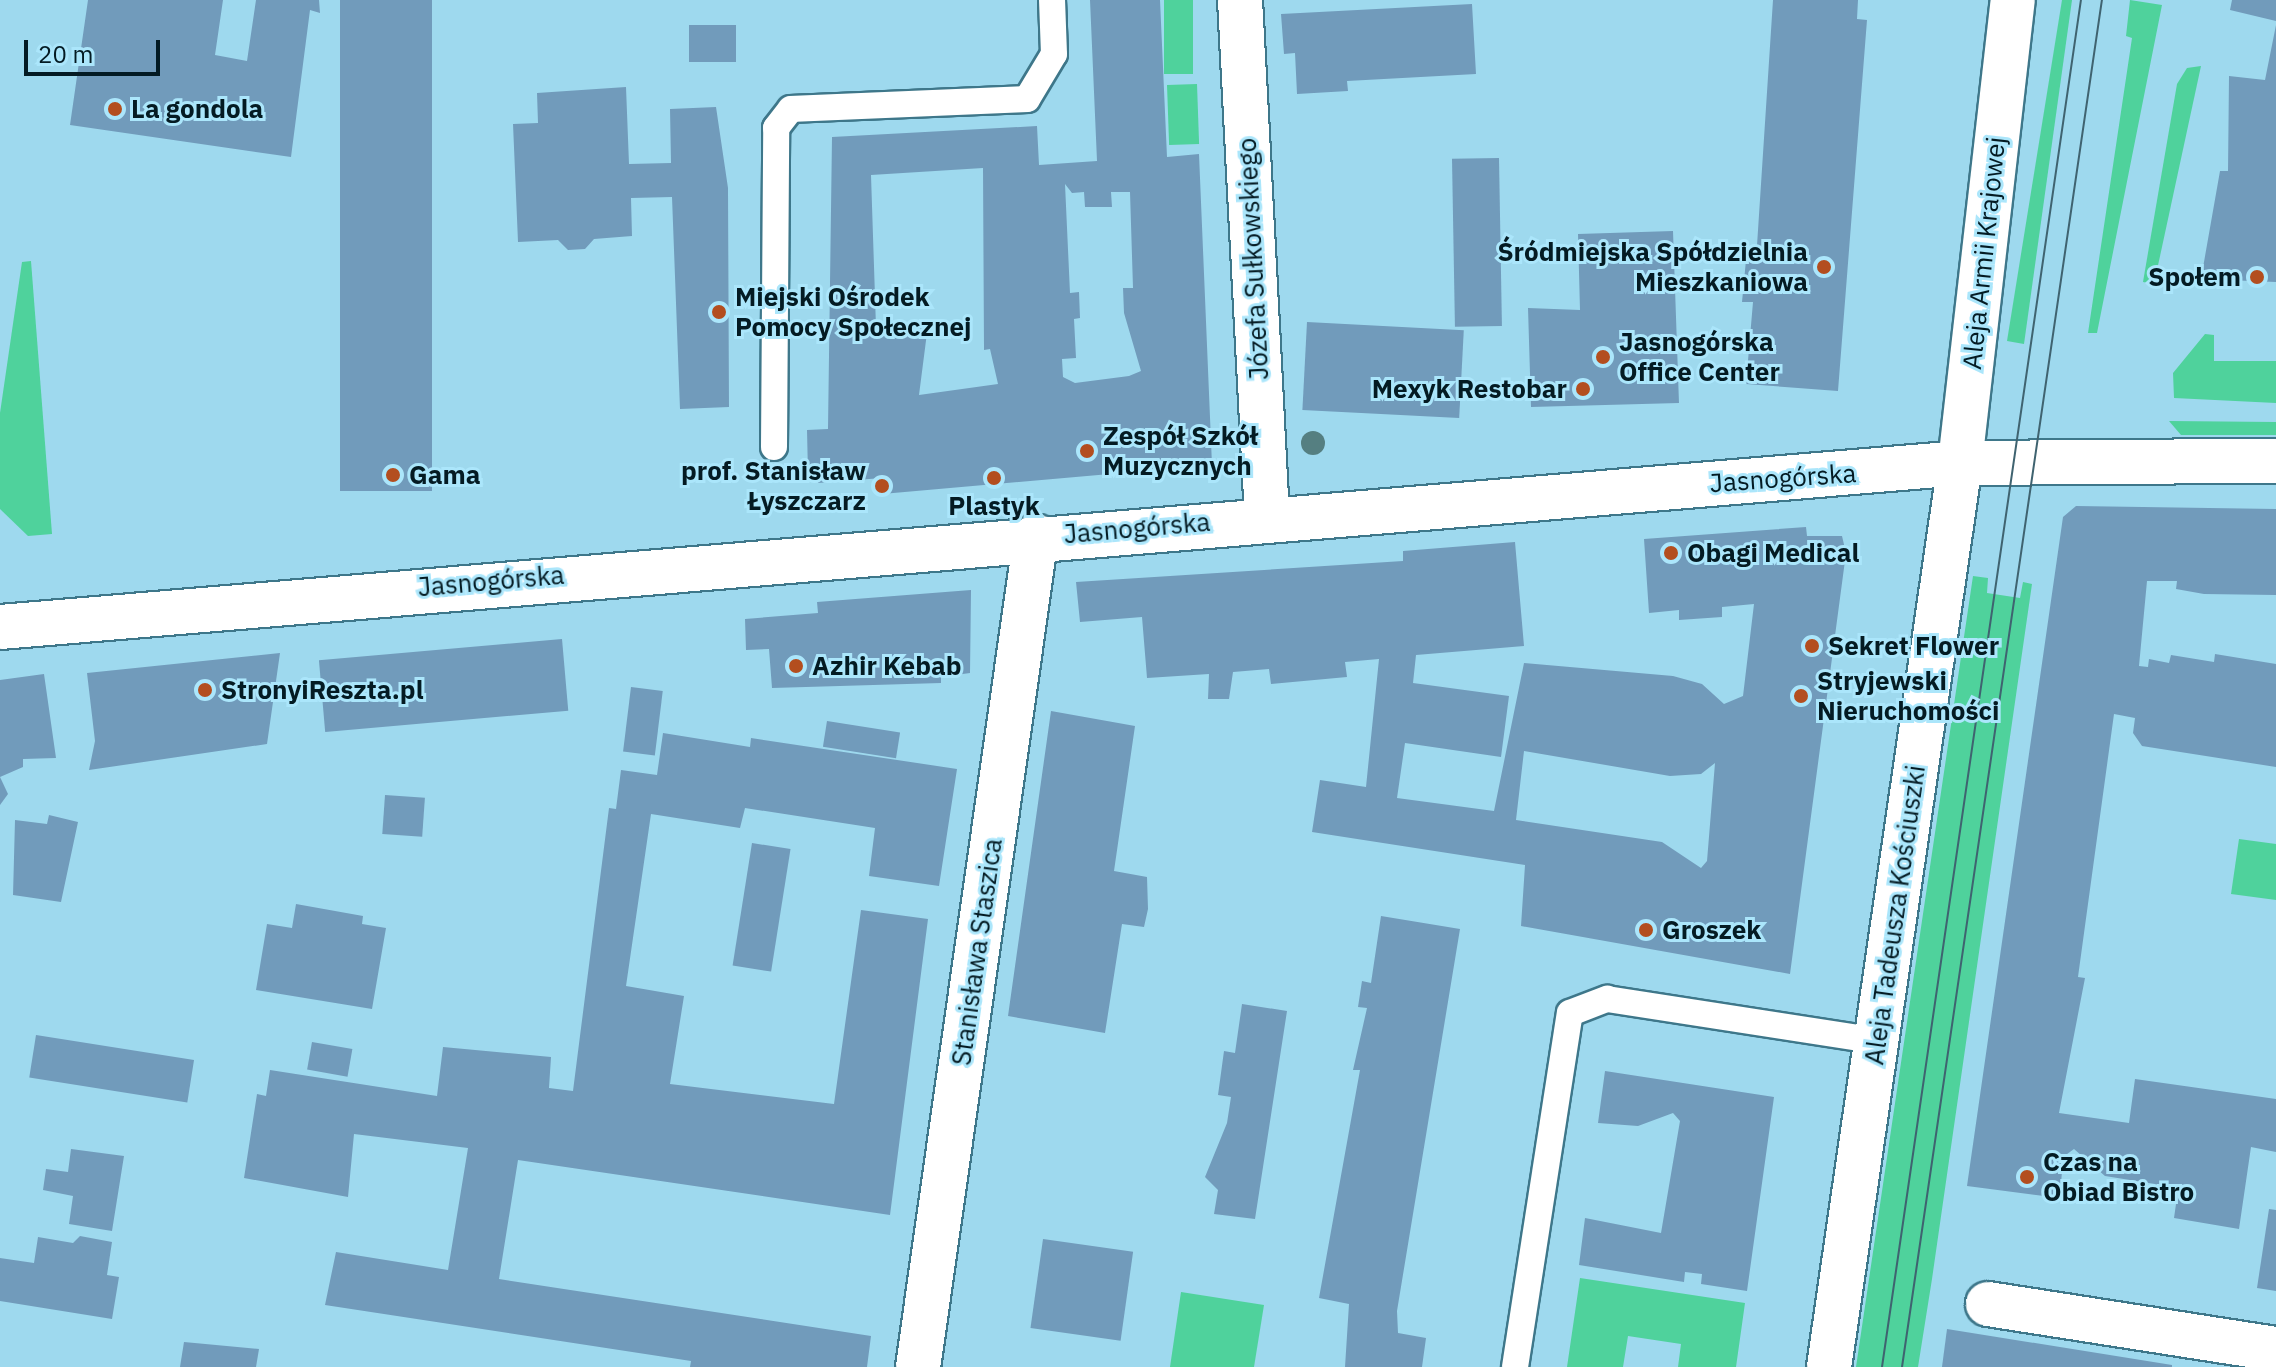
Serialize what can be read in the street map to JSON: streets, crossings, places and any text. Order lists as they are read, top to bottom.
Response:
{
  "streets": {
    "street": [
      "Aleja Armii Krajowej",
      "Józefa Sułkowskiego",
      "Jasnogórska",
      "Aleja Tadeusza Kościuszki",
      "Stanisława Staszica"
    ]
  },
  "crossings": [
    ["Aleja Armii Krajowej", "Jasnogórska"],
    ["Aleja Armii Krajowej", "Aleja Tadeusza Kościuszki"],
    ["Józefa Sułkowskiego", "Jasnogórska"],
    ["Jasnogórska", "Aleja Tadeusza Kościuszki"],
    ["Jasnogórska", "Stanisława Staszica"]
  ],
  "places": [
    "La gondola",
    "Śródmiejska Spółdzielnia Mieszkaniowa",
    "Społem",
    "Miejski Ośrodek Pomocy Społecznej",
    "Jasnogórska Office Center",
    "Mexyk Restobar",
    "Zespół Szkół Muzycznych",
    "Gama",
    "Plastyk",
    "prof. Stanisław Łyszczarz",
    "Obagi Medical",
    "Sekret Flower",
    "Azhir Kebab",
    "StronyiReszta.pl",
    "Stryjewski Nieruchomości",
    "Groszek",
    "Czas na Obiad Bistro"
  ],
  "scale_bar": "20 m"
}
